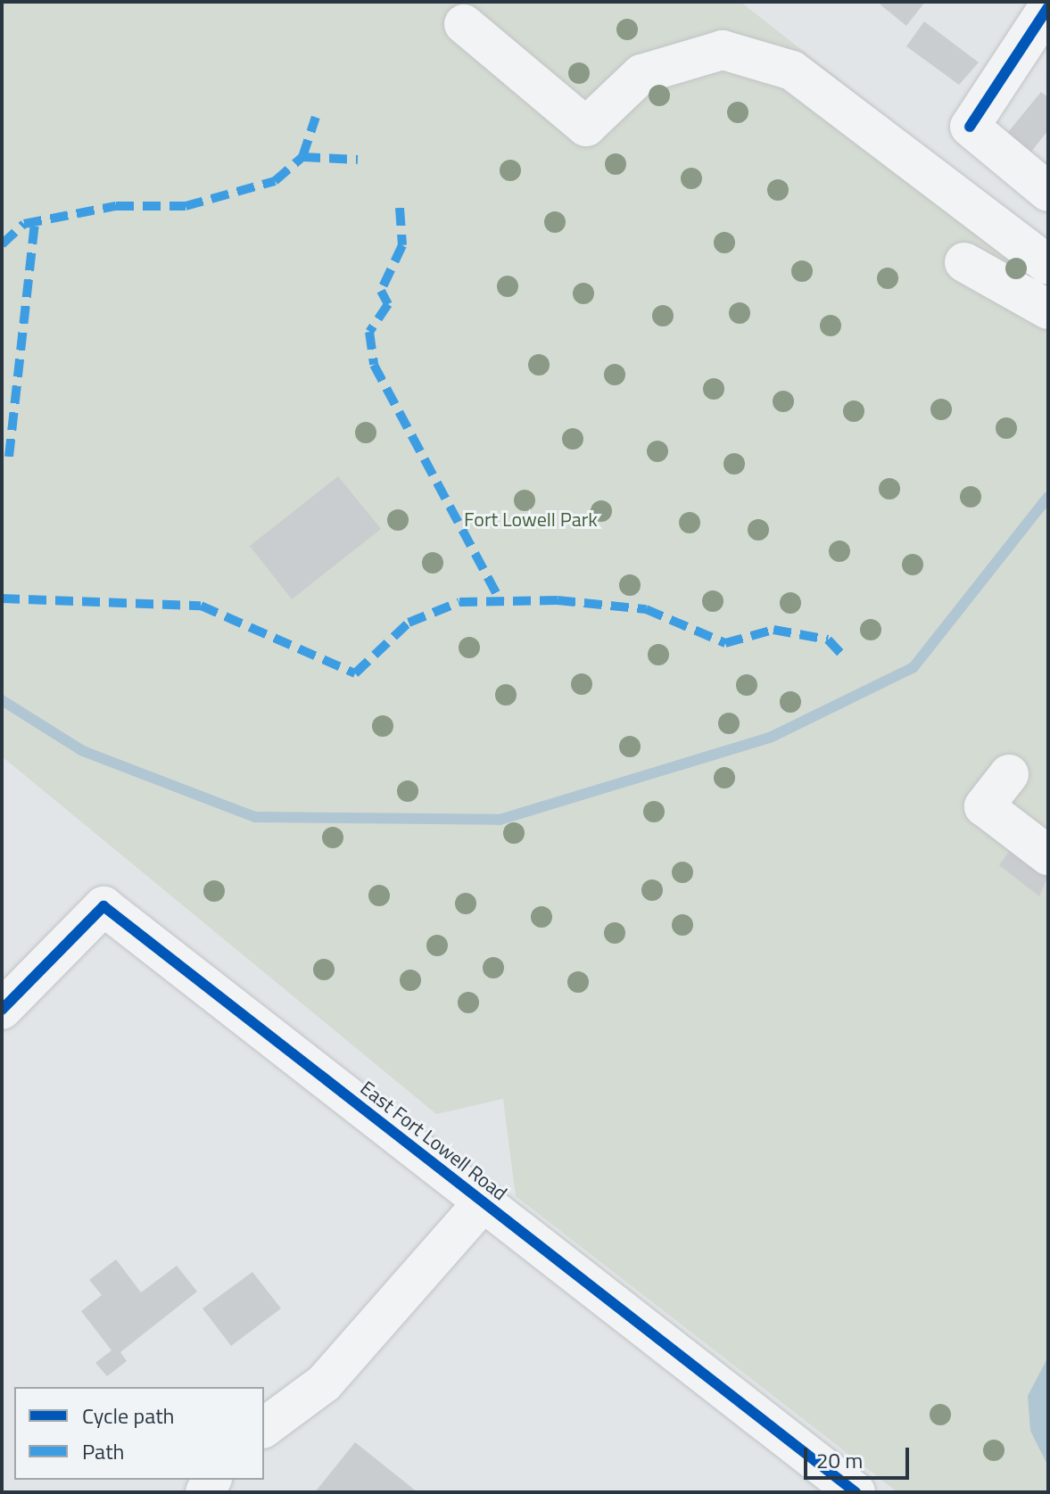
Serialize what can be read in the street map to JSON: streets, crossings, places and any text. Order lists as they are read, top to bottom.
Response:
{
  "streets": {
    "street": ["East Fort Lowell Road"]
  },
  "parks": ["Fort Lowell Park"],
  "legend": ["Cycle path", "Path"],
  "scale_bar": "20 m"
}
